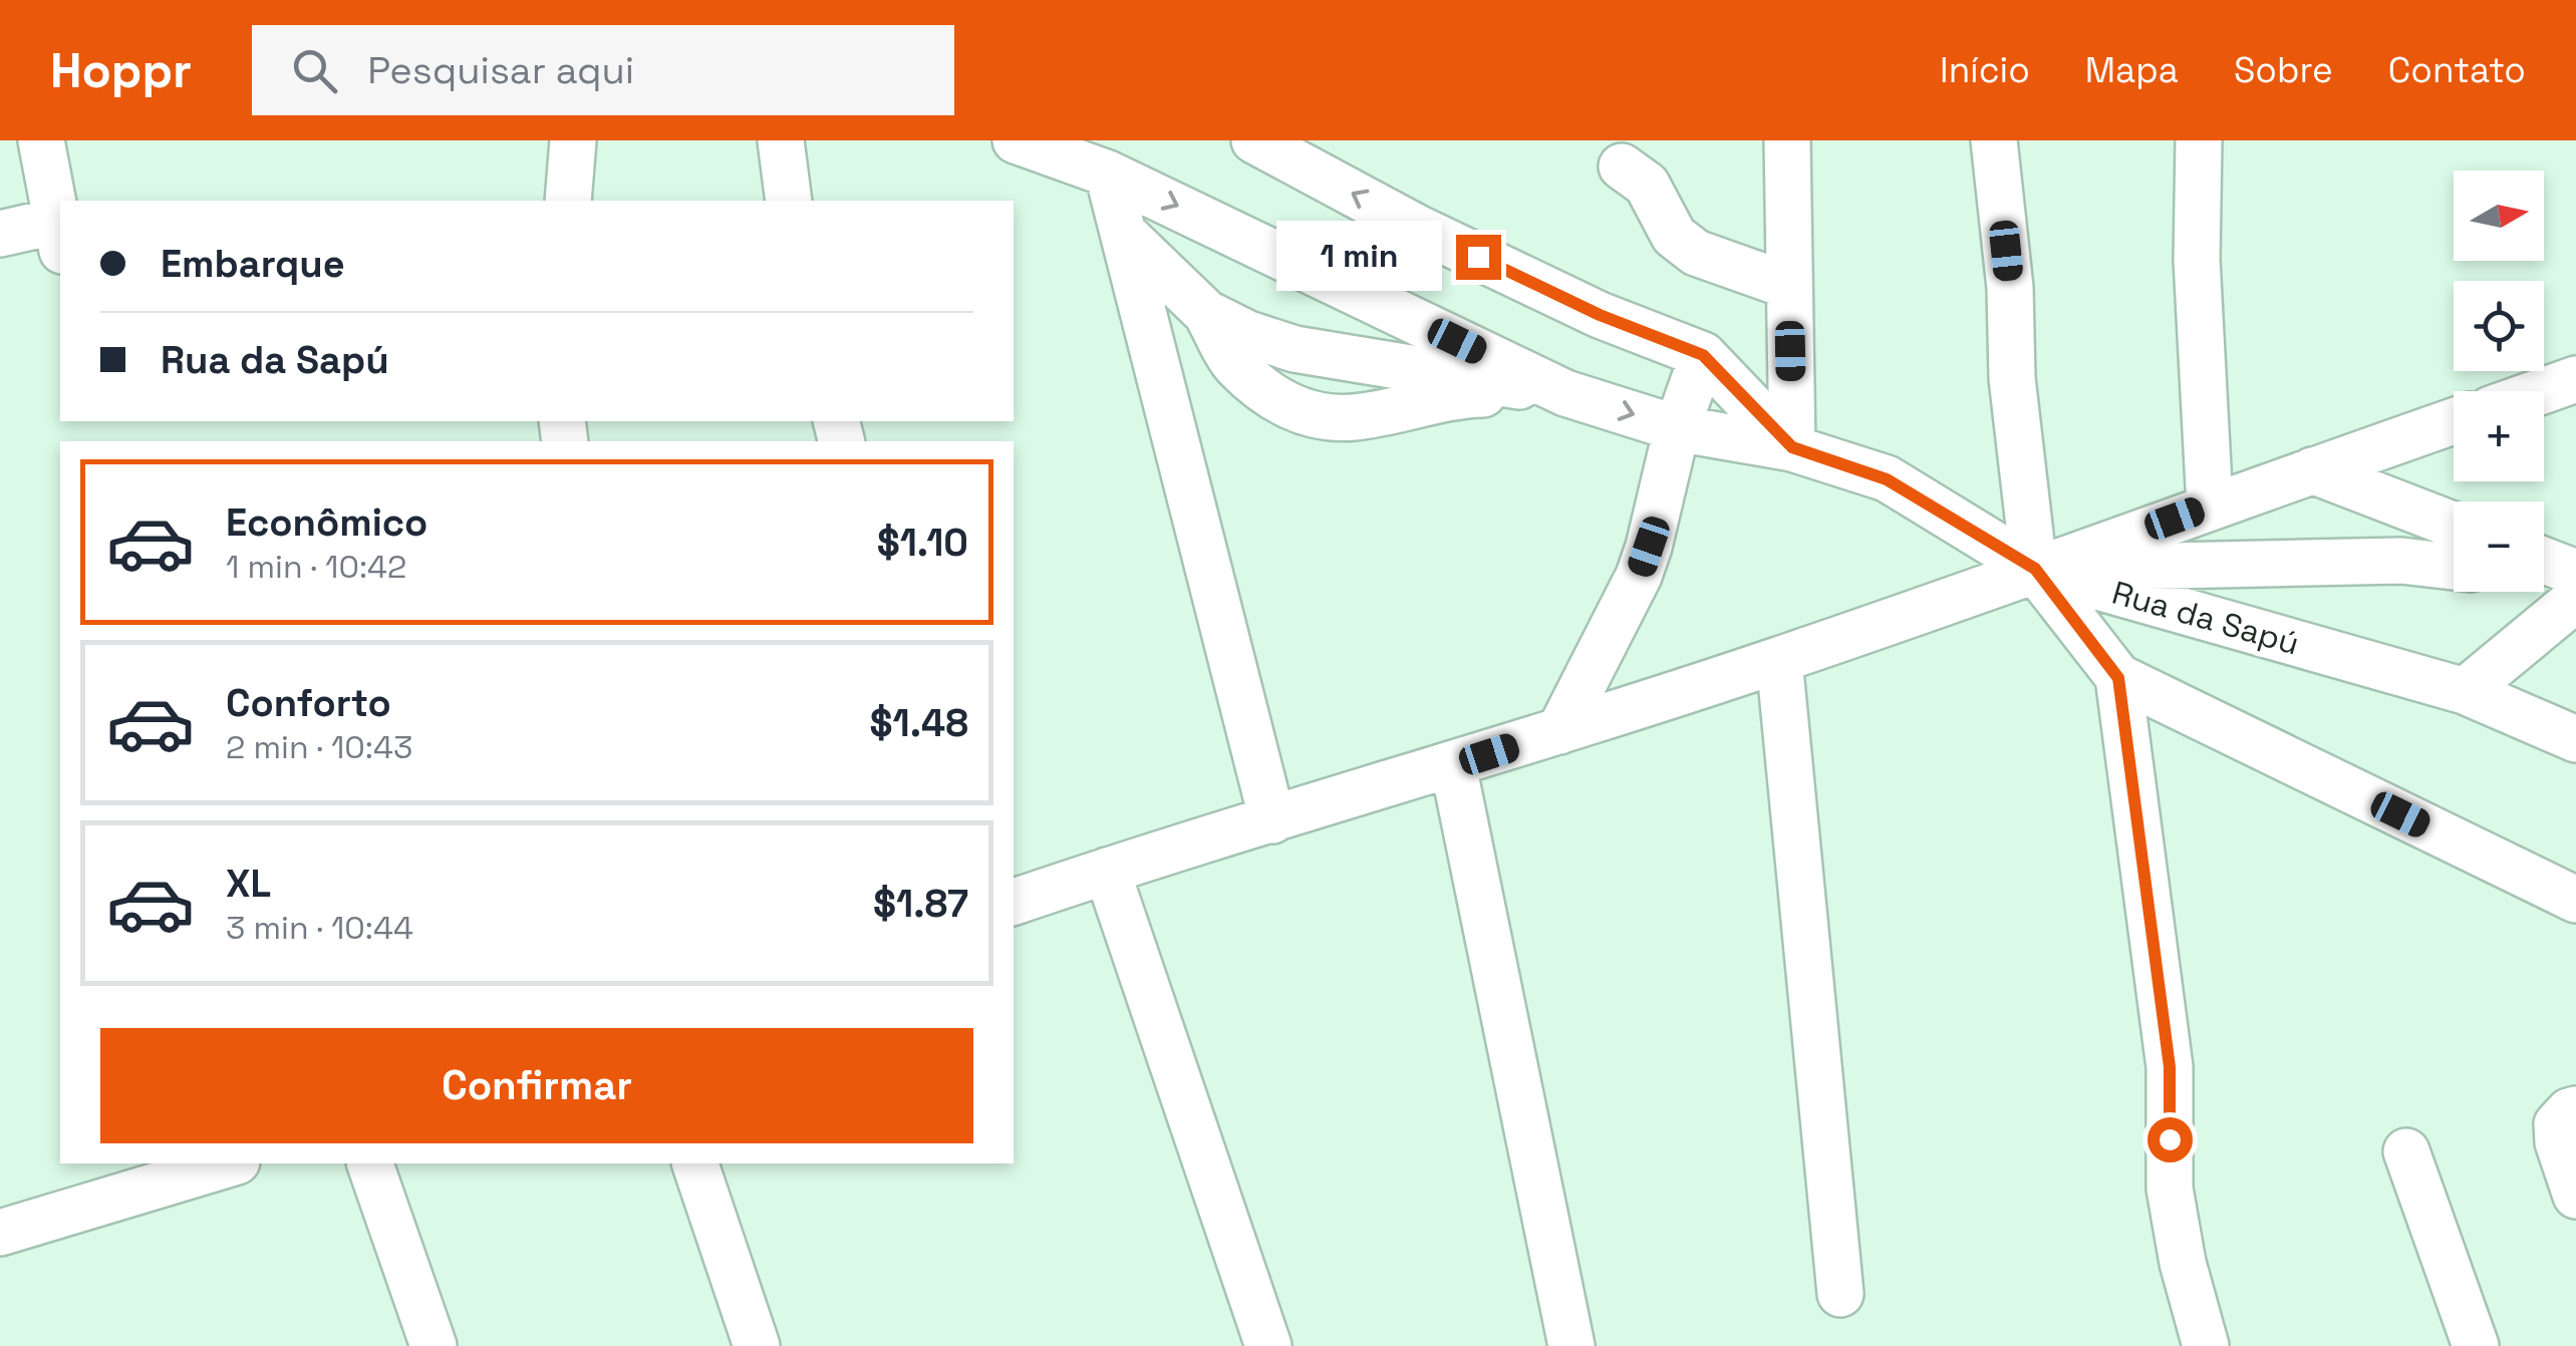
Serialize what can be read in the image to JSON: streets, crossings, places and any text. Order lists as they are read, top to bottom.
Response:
{
  "streets": {
    "street": ["Rua da Sapú"]
  },
  "north": "right",
  "page": {
    "header": "Hoppr",
    "search": "Pesquisar aqui",
    "nav": [
      "Início",
      "Mapa",
      "Sobre",
      "Contato"
    ],
    "map_buttons": ["+", "−"],
    "banner": ["Embarque", "Rua da Sapú"],
    "bubble": "1 min",
    "list": [
      {
        "name": "Econômico",
        "note": "1 min · 10:42",
        "value": "$1.10"
      },
      {
        "name": "Conforto",
        "note": "2 min · 10:43",
        "value": "$1.48"
      },
      {
        "name": "XL",
        "note": "3 min · 10:44",
        "value": "$1.87"
      }
    ],
    "buttons": "Confirmar"
  }
}
